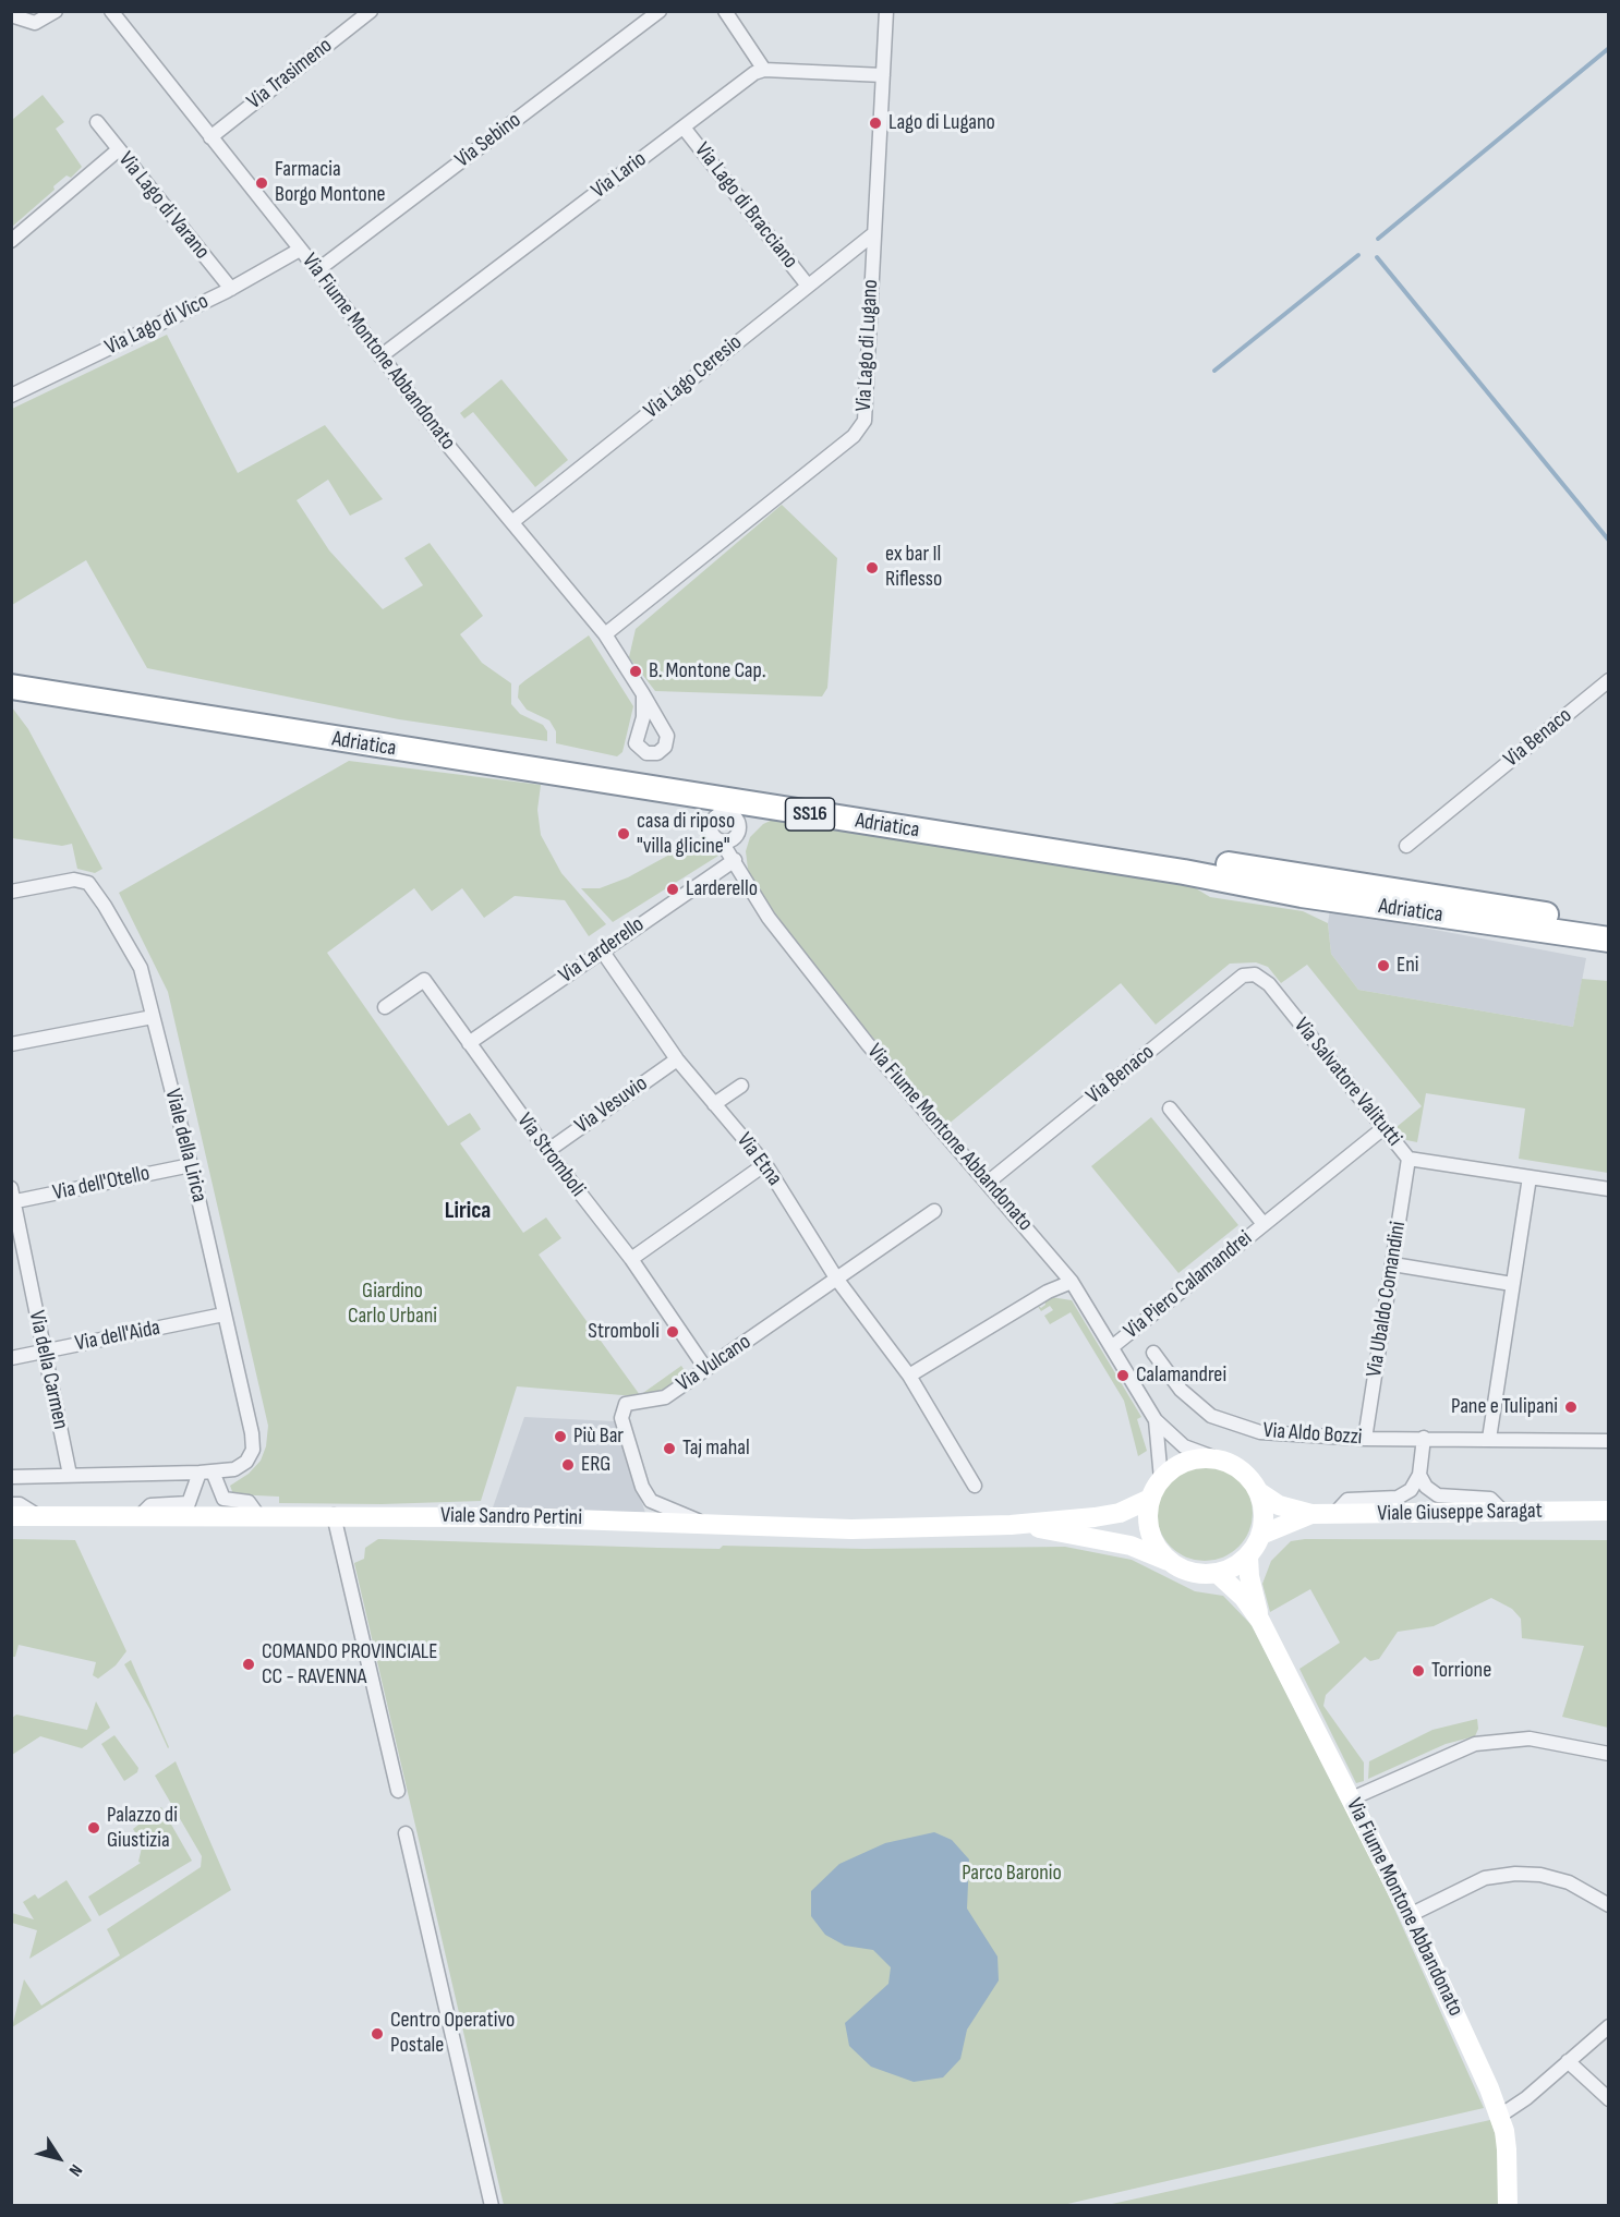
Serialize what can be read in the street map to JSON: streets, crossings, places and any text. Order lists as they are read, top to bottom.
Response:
{
  "streets": {
    "highway": ["Adriatica", "SS16"],
    "main road": ["Via Fiume Montone Abbandonato", "Viale Giuseppe Saragat", "Viale Sandro Pertini"],
    "street": [
      "Via Trasimeno",
      "Via Sebino",
      "Via Lario",
      "Via Lago di Varano",
      "Via Lago di Bracciano",
      "Via Lago di Vico",
      "Via Lago di Lugano",
      "Via Lago Ceresio",
      "Via Benaco",
      "Via Larderello",
      "Via Salvatore Valitutti",
      "Via Vesuvio",
      "Viale della Lirica",
      "Via Stromboli",
      "Via Etna",
      "Via dell'Otello",
      "Via Piero Calamandrei",
      "Via Ubaldo Comandini",
      "Via dell'Aida",
      "Via Vulcano",
      "Via della Carmen",
      "Via Aldo Bozzi"
    ]
  },
  "crossings": [
    ["Via Trasimeno", "Via Fiume Montone Abbandonato"],
    ["Via Sebino", "Via Fiume Montone Abbandonato"],
    ["Via Lario", "Via Lago di Bracciano"],
    ["Via Lario", "Via Fiume Montone Abbandonato"],
    ["Via Lago di Varano", "Via Lago di Vico"],
    ["Via Lago di Bracciano", "Via Lago Ceresio"],
    ["Via Lago di Vico", "Via Fiume Montone Abbandonato"],
    ["Via Lago di Lugano", "Via Fiume Montone Abbandonato"],
    ["Via Lago di Lugano", "Via Lago Ceresio"],
    ["Via Fiume Montone Abbandonato", "Via Lago Ceresio"],
    ["Via Fiume Montone Abbandonato", "Via Benaco"],
    ["Via Fiume Montone Abbandonato", "Via Larderello"],
    ["Via Fiume Montone Abbandonato", "Via Piero Calamandrei"],
    ["Via Fiume Montone Abbandonato", "Viale Giuseppe Saragat"],
    ["Via Fiume Montone Abbandonato", "Viale Sandro Pertini"],
    ["Via Benaco", "Via Salvatore Valitutti"],
    ["Via Larderello", "Via Stromboli"],
    ["Via Larderello", "Via Etna"],
    ["Via Salvatore Valitutti", "Via Piero Calamandrei"],
    ["Via Salvatore Valitutti", "Via Ubaldo Comandini"],
    ["Via Vesuvio", "Via Stromboli"],
    ["Via Vesuvio", "Via Etna"],
    ["Viale della Lirica", "Via dell'Otello"],
    ["Viale della Lirica", "Via dell'Aida"],
    ["Viale della Lirica", "Via della Carmen"],
    ["Via Stromboli", "Via Vulcano"],
    ["Via Etna", "Via Vulcano"],
    ["Via dell'Otello", "Via della Carmen"],
    ["Via Ubaldo Comandini", "Via Aldo Bozzi"],
    ["Via dell'Aida", "Via della Carmen"],
    ["Via Vulcano", "Viale Sandro Pertini"],
    ["Viale Giuseppe Saragat", "Viale Sandro Pertini"]
  ],
  "districts": ["Lirica"],
  "parks": ["Giardino Carlo Urbani", "Parco Baronio"],
  "places": [
    "Lago di Lugano",
    "Farmacia Borgo Montone",
    "ex bar Il Riflesso",
    "B. Montone Cap.",
    "casa di riposo \"villa glicine\"",
    "Larderello",
    "Eni",
    "Stromboli",
    "Calamandrei",
    "Pane e Tulipani",
    "Più Bar",
    "Taj mahal",
    "ERG",
    "COMANDO PROVINCIALE CC - RAVENNA",
    "Torrione",
    "Palazzo di Giustizia",
    "Centro Operativo Postale"
  ],
  "north": "bottom right"
}
